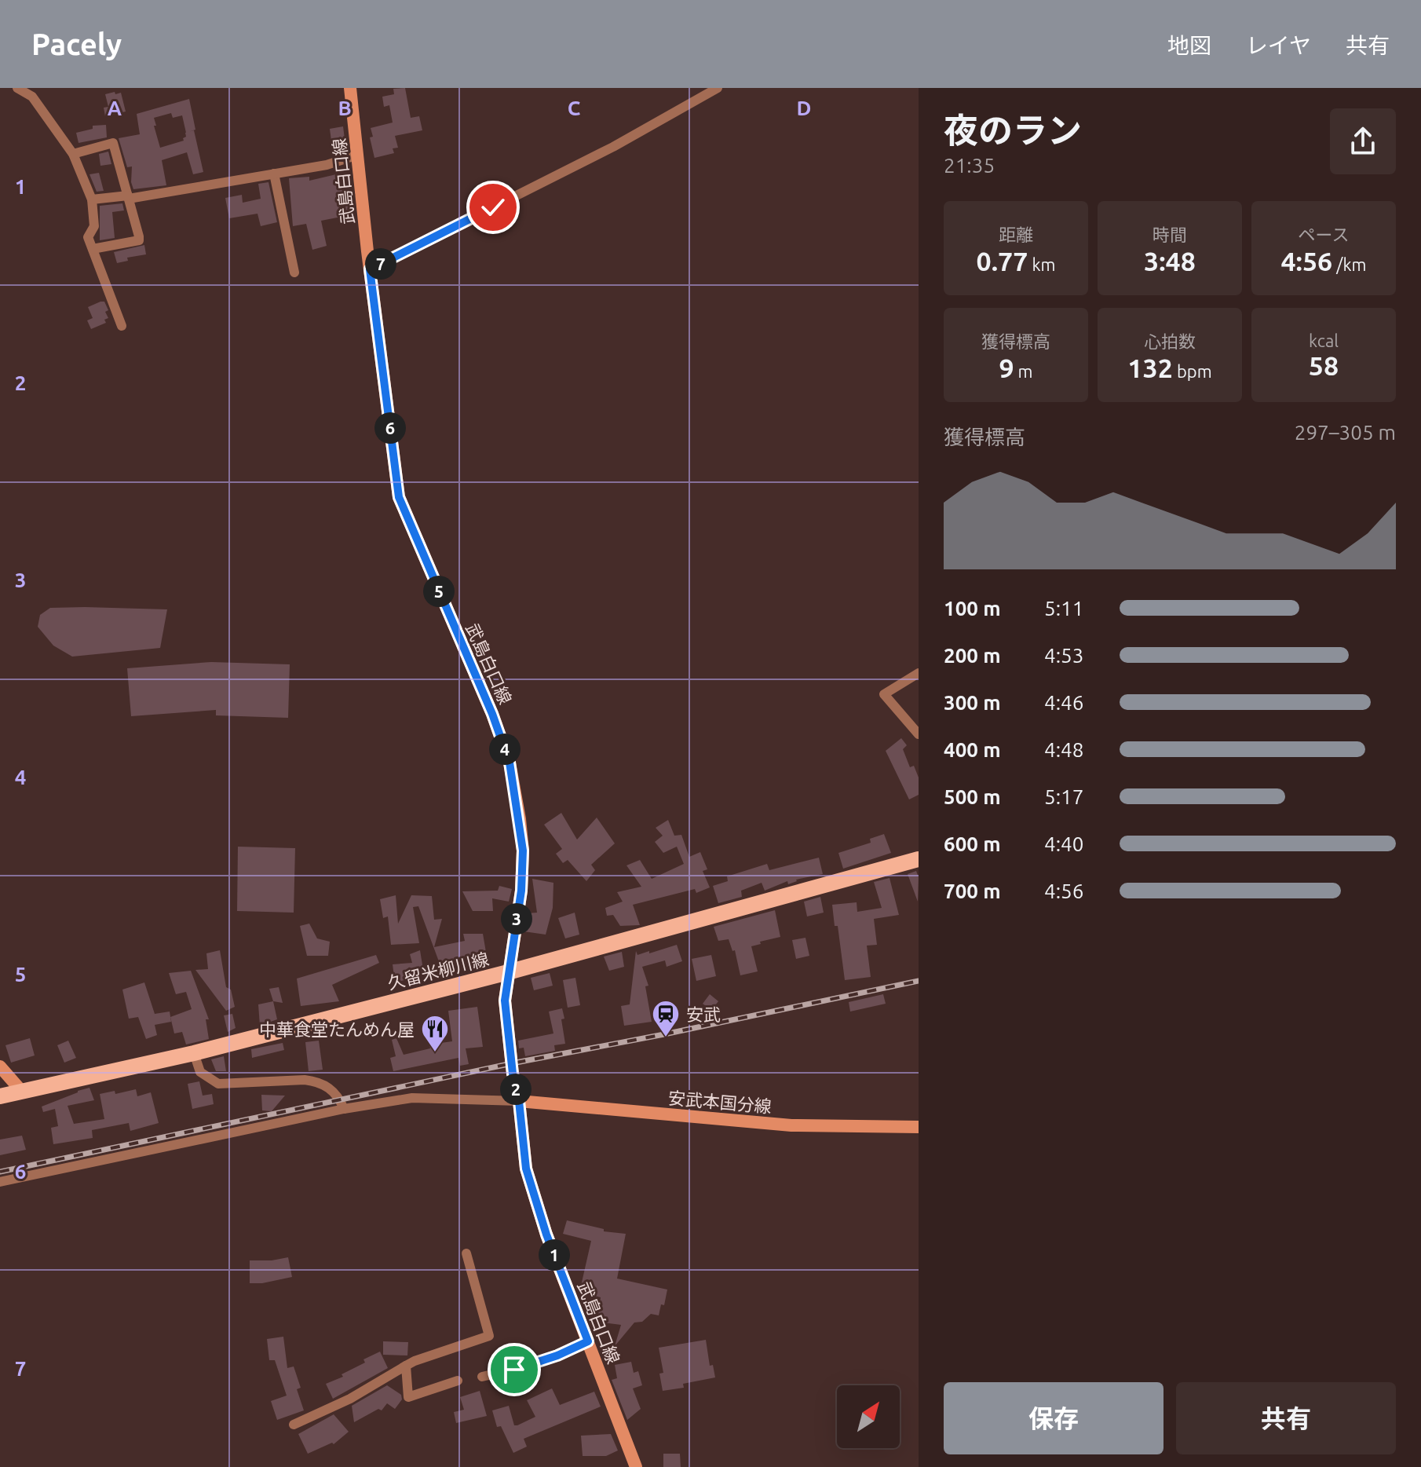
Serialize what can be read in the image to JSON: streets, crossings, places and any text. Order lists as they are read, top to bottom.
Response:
{
  "streets": {
    "main road": ["武島白口線", "久留米柳川線", "安武本国分線"]
  },
  "crossings": [
    ["武島白口線", "久留米柳川線"],
    ["武島白口線", "安武本国分線"]
  ],
  "places": {
    "station": ["安武"],
    "restaurant": ["中華食堂たんめん屋"]
  },
  "north": "top right",
  "page": {
    "header": "Pacely",
    "nav": ["地図", "レイヤ", "共有"],
    "heading": ["夜のラン", "21:35"],
    "stats": [
      ["距離", "0.77 km"],
      ["時間", "3:48"],
      ["ペース", "4:56 /km"],
      ["獲得標高", "9 m"],
      ["心拍数", "132 bpm"],
      ["kcal", "58"]
    ],
    "pins": [
      "7",
      "6",
      "5",
      "4",
      "3",
      "2",
      "1"
    ],
    "chart": ["獲得標高", "297–305 m"],
    "list": [
      {
        "name": "100 m",
        "note": "5:11"
      },
      {
        "name": "200 m",
        "note": "4:53"
      },
      {
        "name": "300 m",
        "note": "4:46"
      },
      {
        "name": "400 m",
        "note": "4:48"
      },
      {
        "name": "500 m",
        "note": "5:17"
      },
      {
        "name": "600 m",
        "note": "4:40"
      },
      {
        "name": "700 m",
        "note": "4:56"
      }
    ],
    "buttons": ["保存", "共有"]
  },
  "grid": {
    "columns": [
      "A",
      "B",
      "C",
      "D"
    ],
    "rows": [
      "1",
      "2",
      "3",
      "4",
      "5",
      "6",
      "7"
    ]
  }
}
